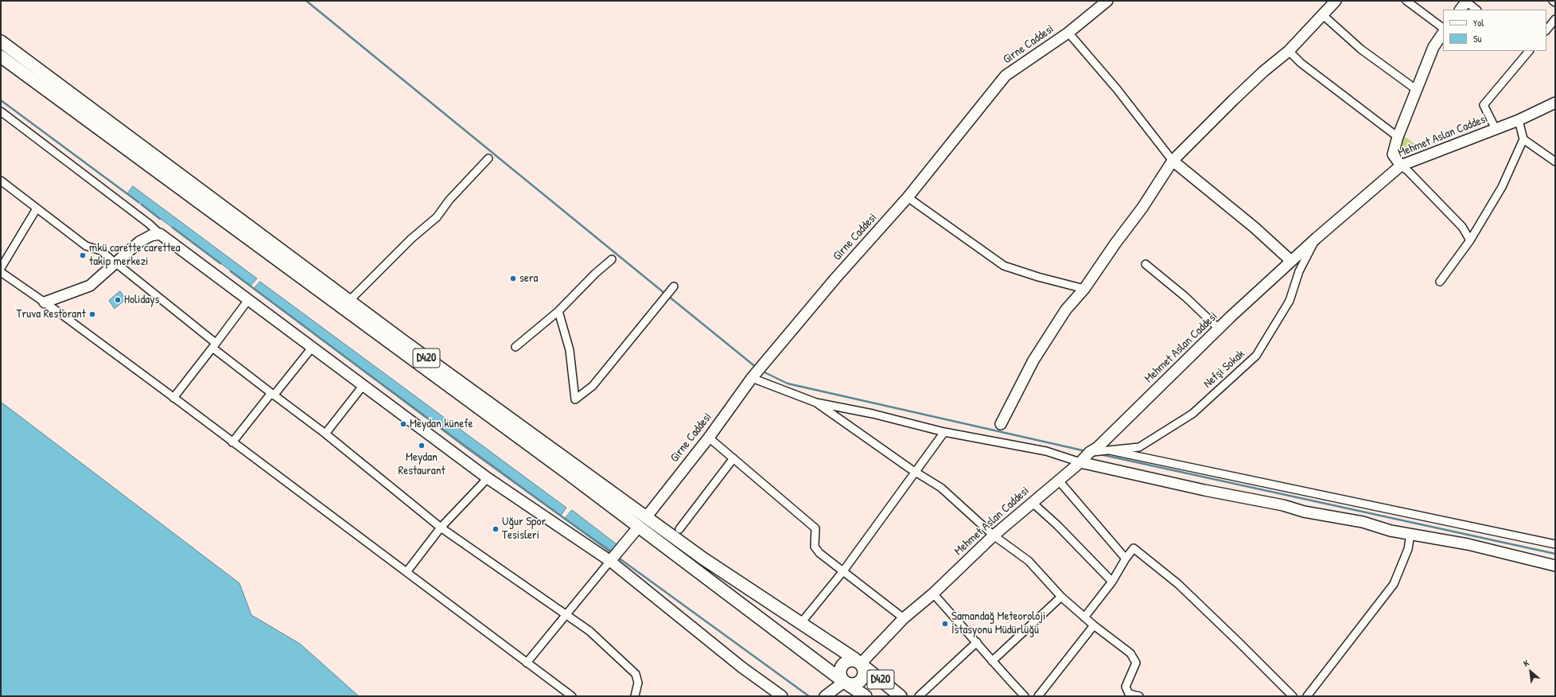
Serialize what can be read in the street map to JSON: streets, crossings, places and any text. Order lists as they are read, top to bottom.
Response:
{
  "streets": {
    "main road": ["D420"],
    "street": ["Girne Caddesi", "Mehmet Aslan Caddesi", "Nefşi Sokak"]
  },
  "crossings": [
    ["Girne Caddesi", "D420"],
    ["Mehmet Aslan Caddesi", "D420"],
    ["Mehmet Aslan Caddesi", "Nefşi Sokak"]
  ],
  "places": [
    "mkü carette carettea takip merkezi",
    "sera",
    "Holidays",
    "Truva Restorant",
    "Meydan künefe",
    "Meydan Restaurant",
    "Uğur Spor Tesisleri",
    "Samandağ Meteoroloji İstasyonu Müdürlüğü"
  ],
  "legend": ["Yol", "Su"],
  "north": "top left"
}
